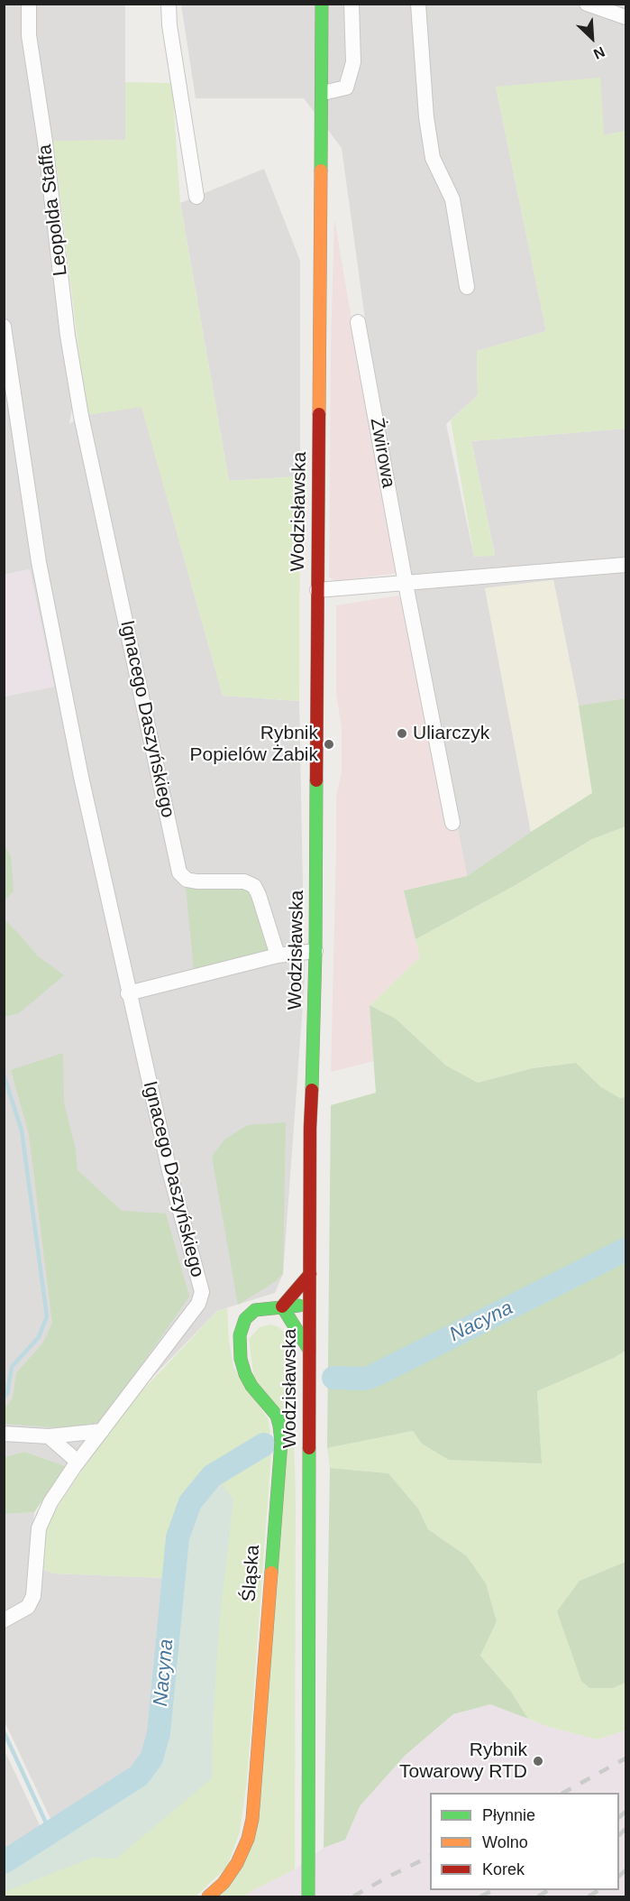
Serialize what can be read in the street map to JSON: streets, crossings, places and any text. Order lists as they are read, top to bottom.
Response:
{
  "streets": {
    "main road": ["Wodzisławska", "Śląska"],
    "street": ["Leopolda Staffa", "Żwirowa", "Ignacego Daszyńskiego"]
  },
  "crossings": [
    ["Leopolda Staffa", "Ignacego Daszyńskiego"],
    ["Wodzisławska", "Śląska"]
  ],
  "water": ["Nacyna"],
  "places": ["Uliarczyk", "Rybnik Popielów Żabik", "Rybnik Towarowy RTD"],
  "legend": ["Płynnie", "Wolno", "Korek"],
  "north": "bottom right"
}
